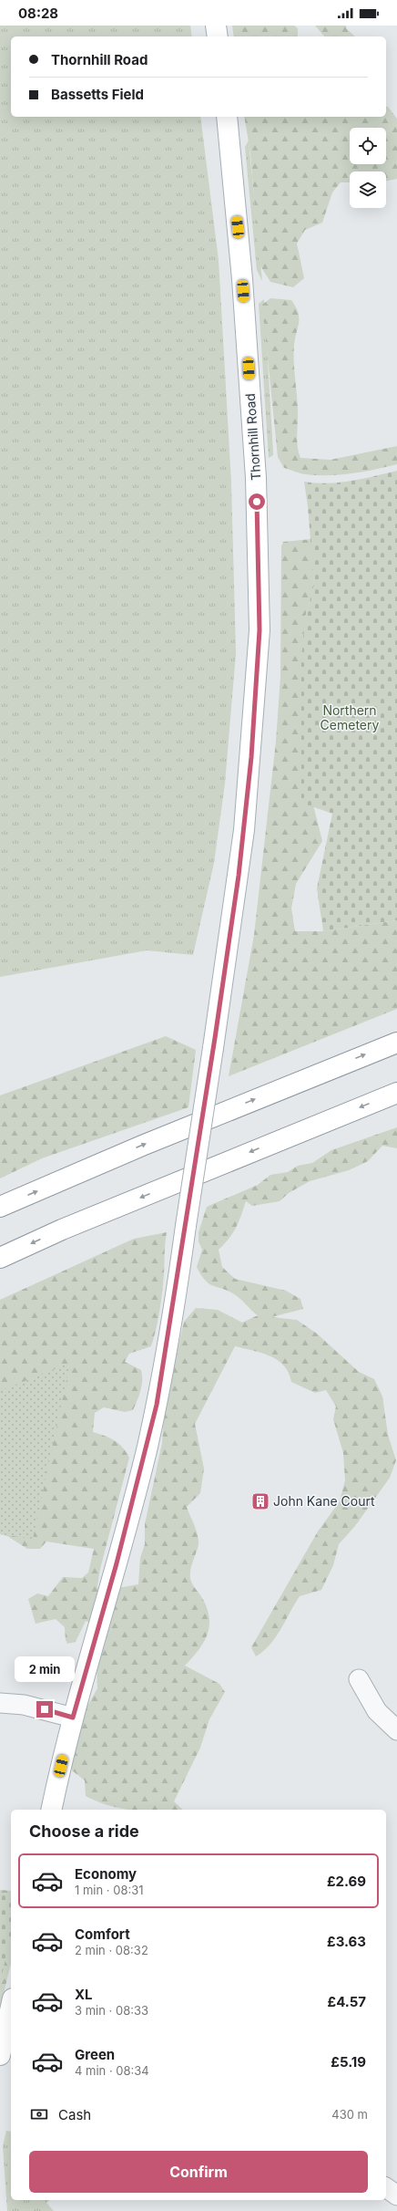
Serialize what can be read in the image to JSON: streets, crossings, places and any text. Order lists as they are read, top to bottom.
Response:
{
  "streets": {
    "main road": ["Thornhill Road"]
  },
  "parks": ["Northern Cemetery"],
  "places": {
    "building": ["John Kane Court"]
  },
  "page": {
    "status": "08:28",
    "banner": ["Thornhill Road", "Bassetts Field"],
    "bubble": "2 min",
    "heading": "Choose a ride",
    "list": [
      {
        "name": "Economy",
        "note": "1 min · 08:31",
        "value": "£2.69"
      },
      {
        "name": "Comfort",
        "note": "2 min · 08:32",
        "value": "£3.63"
      },
      {
        "name": "XL",
        "note": "3 min · 08:33",
        "value": "£4.57"
      },
      {
        "name": "Green",
        "note": "4 min · 08:34",
        "value": "£5.19"
      }
    ],
    "pay": ["Cash", "430 m"],
    "buttons": "Confirm"
  }
}
